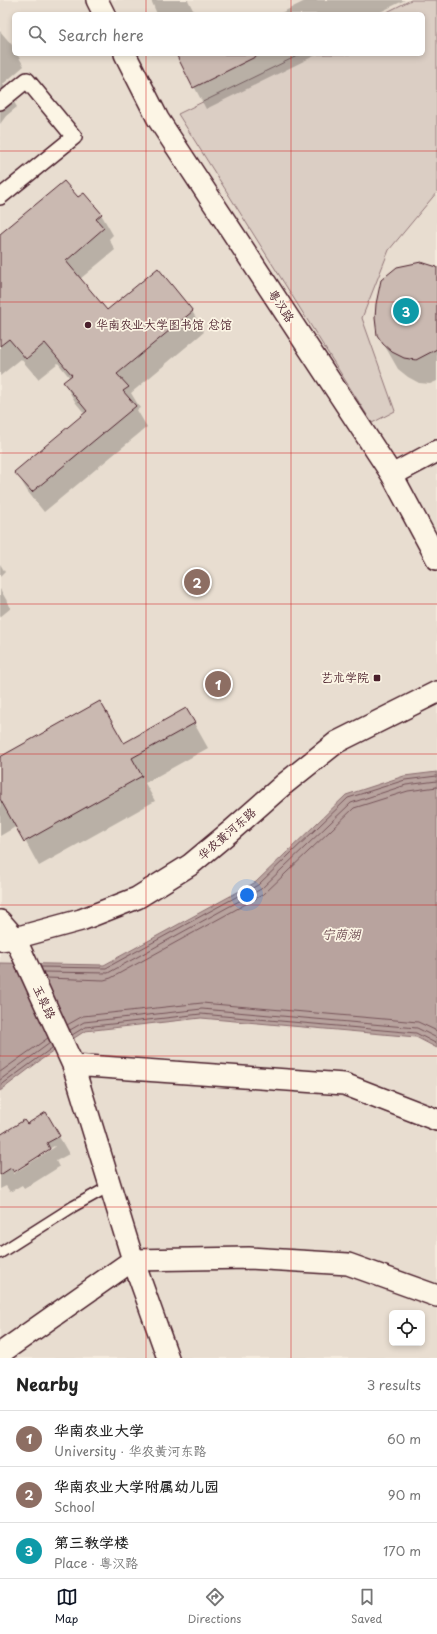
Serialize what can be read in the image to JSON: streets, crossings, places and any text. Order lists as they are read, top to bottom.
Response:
{
  "streets": {
    "street": ["粤汉路", "华农黄河东路", "玉泉路"]
  },
  "crossings": [
    ["华农黄河东路", "玉泉路"]
  ],
  "water": ["宁荫湖"],
  "places": {
    "other": ["华南农业大学图书馆 总馆"],
    "transit": ["艺术学院"]
  },
  "page": {
    "search": "Search here",
    "pins": ["3", "2", "1"],
    "heading": ["Nearby", "3 results"],
    "list": [
      {
        "mark": "1",
        "name": "华南农业大学",
        "note": "University · 华农黄河东路",
        "value": "60 m"
      },
      {
        "mark": "2",
        "name": "华南农业大学附属幼儿园",
        "note": "School",
        "value": "90 m"
      },
      {
        "mark": "3",
        "name": "第三教学楼",
        "note": "Place · 粤汉路",
        "value": "170 m"
      }
    ],
    "nav": ["Map", "Directions", "Saved"]
  }
}
